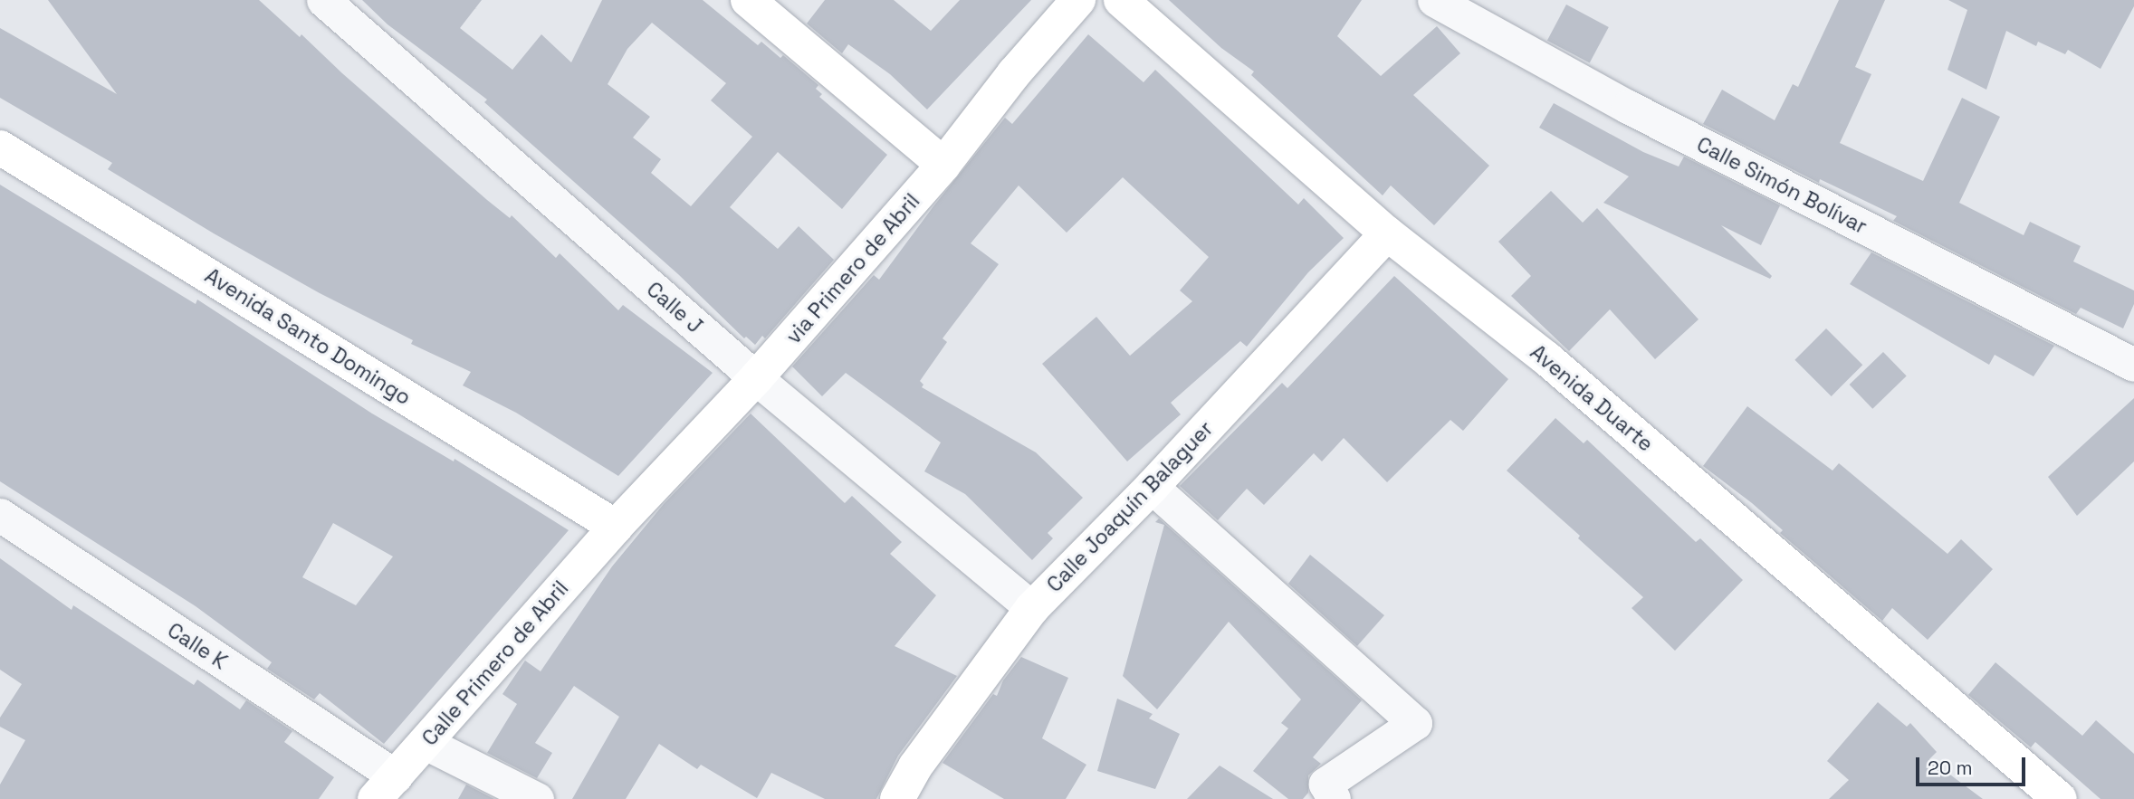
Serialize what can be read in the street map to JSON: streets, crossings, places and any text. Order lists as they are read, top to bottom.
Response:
{
  "streets": {
    "main road": [
      "via Primero de Abril",
      "Avenida Santo Domingo",
      "Avenida Duarte",
      "Calle Joaquín Balaguer",
      "Calle Primero de Abril"
    ],
    "street": ["Calle Simón Bolívar", "Calle J", "Calle K"]
  },
  "crossings": [
    ["via Primero de Abril", "Calle J"],
    ["via Primero de Abril", "Avenida Santo Domingo"],
    ["via Primero de Abril", "Calle Primero de Abril"],
    ["Calle J", "Calle Joaquín Balaguer"],
    ["Avenida Santo Domingo", "Calle Primero de Abril"],
    ["Avenida Duarte", "Calle Joaquín Balaguer"],
    ["Calle K", "Calle Primero de Abril"]
  ],
  "scale_bar": "20 m"
}
